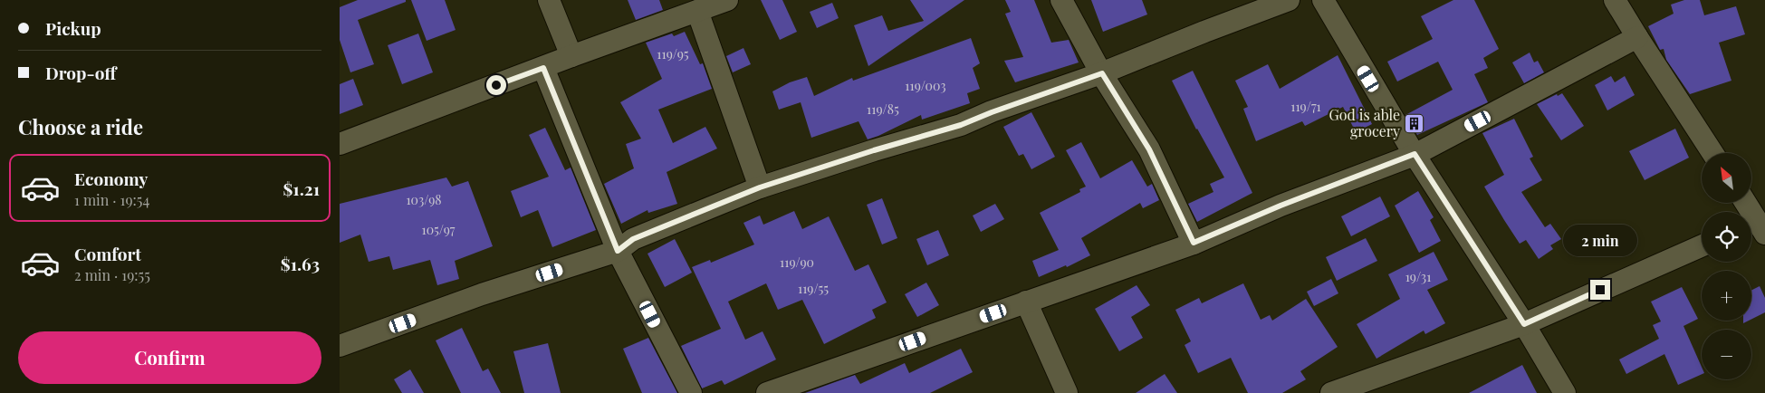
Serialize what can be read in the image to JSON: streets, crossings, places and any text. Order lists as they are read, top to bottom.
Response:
{
  "places": {
    "building": ["God is able grocery"]
  },
  "house_numbers": [
    "119/95",
    "119/003",
    "119/71",
    "119/85",
    "103/98",
    "105/97",
    "119/90",
    "19/31",
    "119/55"
  ],
  "north": "top left",
  "page": {
    "banner": ["Pickup", "Drop-off"],
    "heading": "Choose a ride",
    "map_buttons": ["+", "−"],
    "list": [
      {
        "name": "Economy",
        "note": "1 min · 19:54",
        "value": "$1.21"
      },
      {
        "name": "Comfort",
        "note": "2 min · 19:55",
        "value": "$1.63"
      }
    ],
    "bubble": "2 min",
    "buttons": "Confirm"
  }
}
